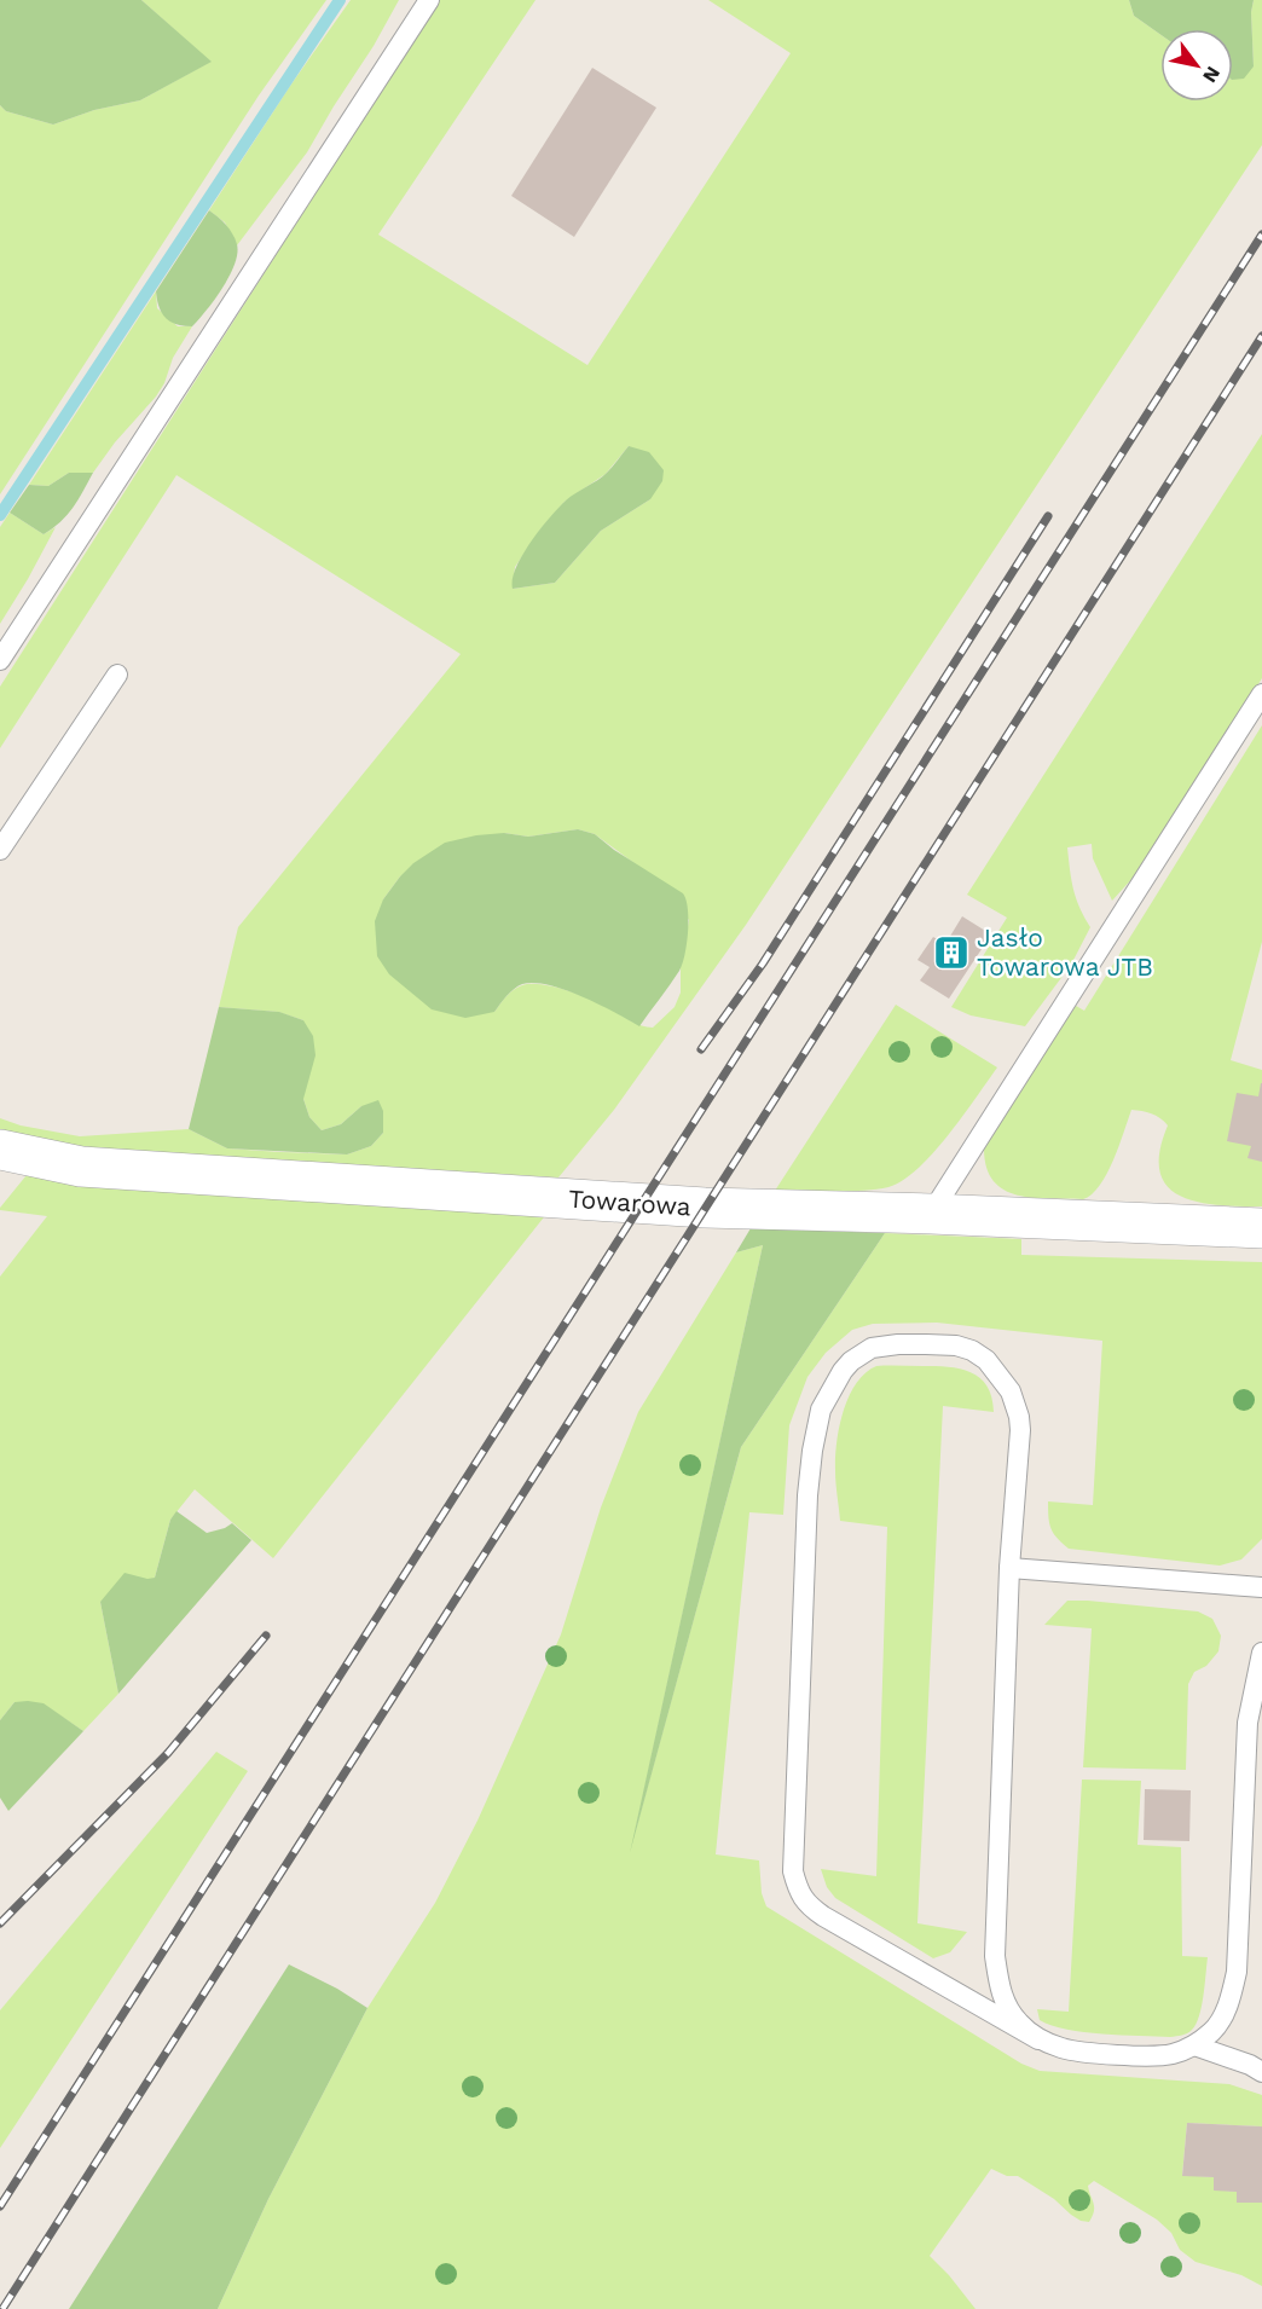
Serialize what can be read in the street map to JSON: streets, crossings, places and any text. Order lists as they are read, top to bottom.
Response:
{
  "streets": {
    "street": ["Towarowa"]
  },
  "places": {
    "building": ["Jasło Towarowa JTB"]
  },
  "north": "bottom right"
}
